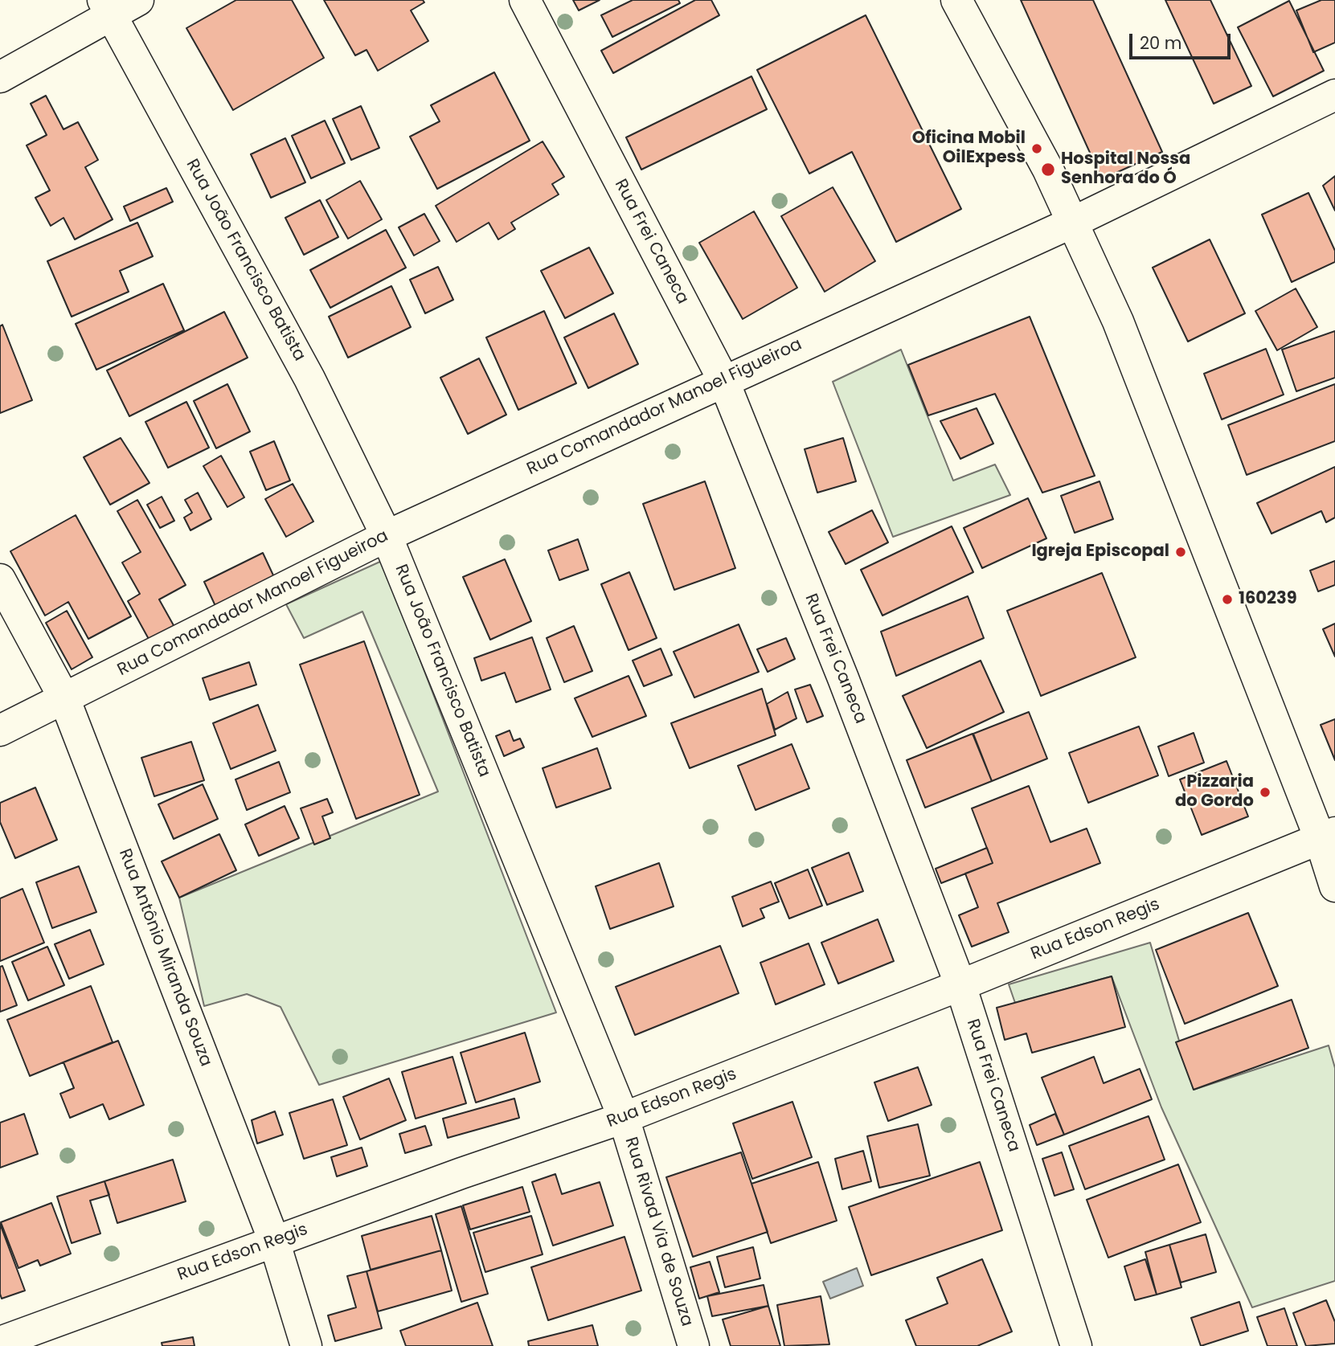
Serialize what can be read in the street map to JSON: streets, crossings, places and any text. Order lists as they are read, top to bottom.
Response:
{
  "streets": {
    "street": [
      "Rua Frei Caneca",
      "Rua João Francisco Batista",
      "Rua Comandador Manoel Figueiroa",
      "Rua Edson Regis",
      "Rua Antônio Miranda Souza",
      "Rua Rivad Via de Souza"
    ]
  },
  "crossings": [
    ["Rua Frei Caneca", "Rua Comandador Manoel Figueiroa"],
    ["Rua Frei Caneca", "Rua Edson Regis"],
    ["Rua João Francisco Batista", "Rua Comandador Manoel Figueiroa"],
    ["Rua João Francisco Batista", "Rua Edson Regis"],
    ["Rua João Francisco Batista", "Rua Rivad Via de Souza"],
    ["Rua Comandador Manoel Figueiroa", "Rua Antônio Miranda Souza"],
    ["Rua Edson Regis", "Rua Antônio Miranda Souza"],
    ["Rua Edson Regis", "Rua Rivad Via de Souza"]
  ],
  "places": [
    "Oficina Mobil OilExpess",
    "Hospital Nossa Senhora do Ó",
    "Igreja Episcopal",
    "160239",
    "Pizzaria do Gordo"
  ],
  "scale_bar": "20 m"
}
